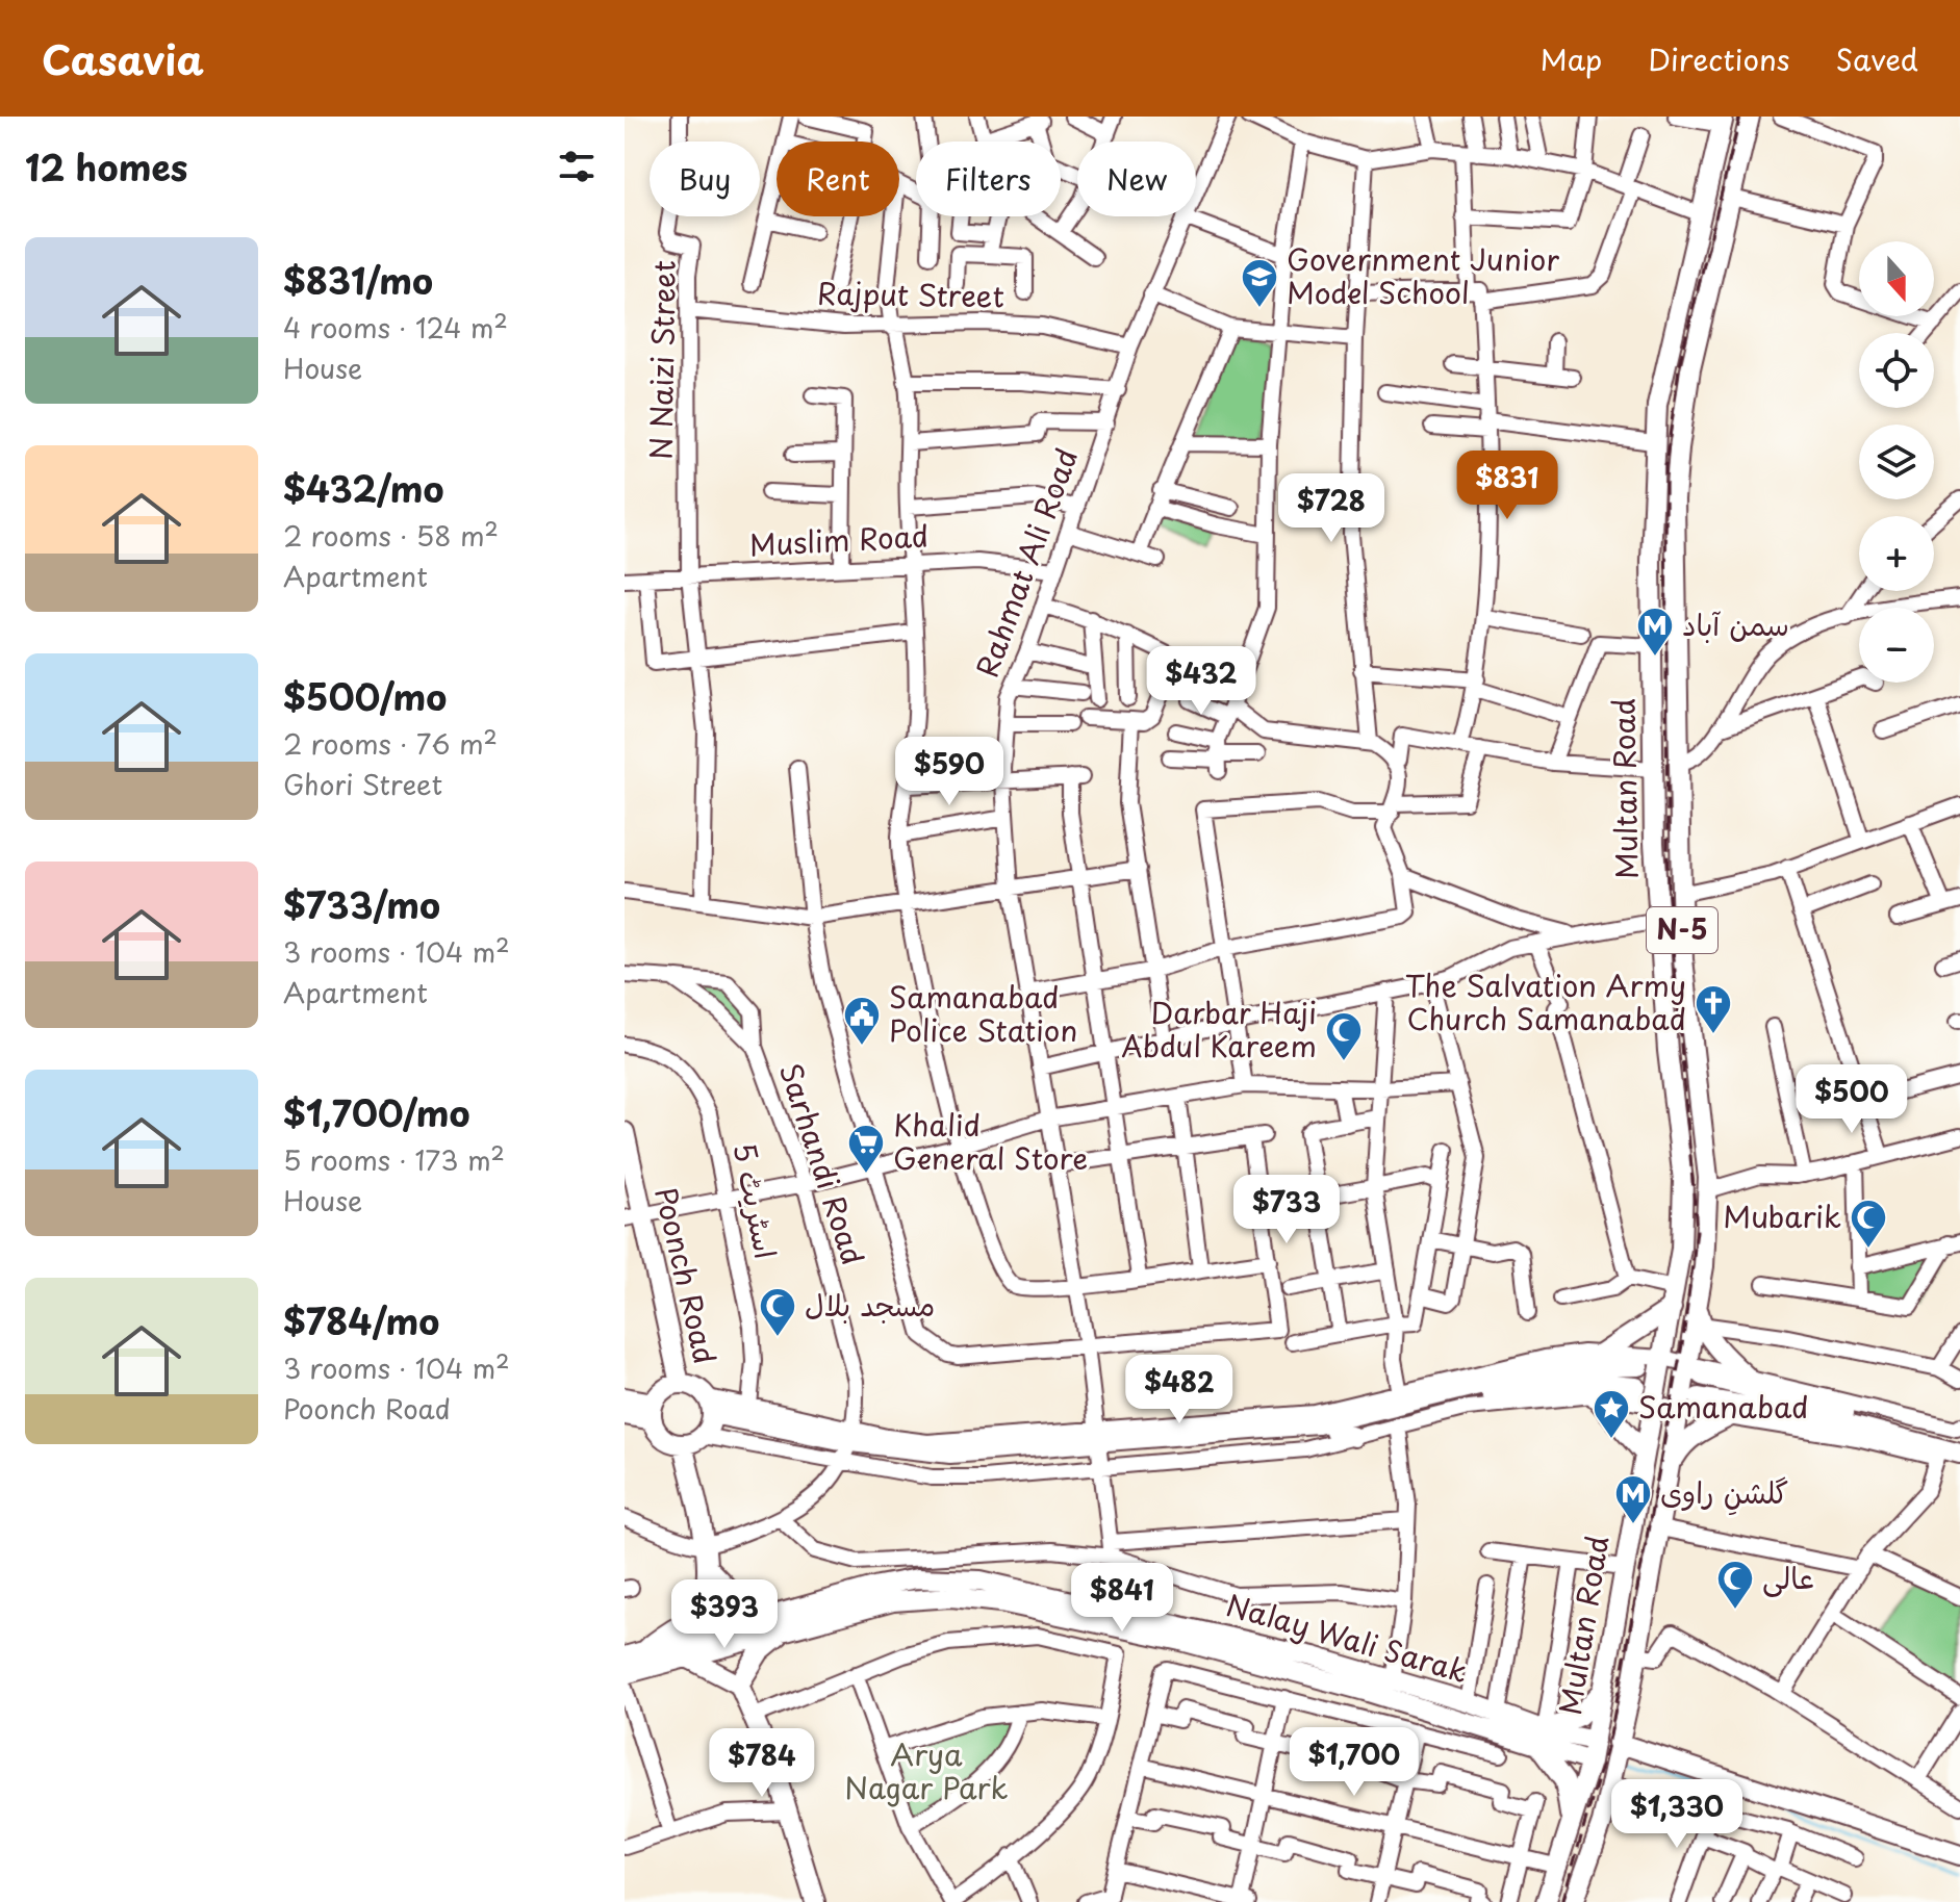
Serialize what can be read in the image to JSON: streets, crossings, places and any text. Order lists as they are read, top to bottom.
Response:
{
  "streets": {
    "main road": [
      "Multan Road",
      "N-5",
      "Poonch Road",
      "Nalay Wali Sarak"
    ],
    "street": [
      "Rajput Street",
      "N Naizi Street",
      "Muslim Road",
      "Rahmat Ali Road",
      "Sarhandi Road",
      "اسٹریٹ 5"
    ]
  },
  "crossings": [
    ["Rajput Street", "N Naizi Street"],
    ["Rajput Street", "Rahmat Ali Road"],
    ["N Naizi Street", "Muslim Road"],
    ["Muslim Road", "Rahmat Ali Road"],
    ["Multan Road", "Nalay Wali Sarak"]
  ],
  "parks": ["Arya Nagar Park"],
  "places": {
    "school or university": ["Government Junior Model School"],
    "metro station": ["سمن آباد", "گلشنِ راوی"],
    "church": ["The Salvation Army Church Samanabad"],
    "public building": ["Samanabad Police Station"],
    "mosque": [
      "Darbar Haji Abdul Kareem",
      "Mubarik",
      "مسجد بلال",
      "عالی"
    ],
    "supermarket": ["Khalid General Store"],
    "place": ["Samanabad"]
  },
  "north": "bottom",
  "page": {
    "header": "Casavia",
    "nav": ["Map", "Directions", "Saved"],
    "heading": "12 homes",
    "chip": [
      "Buy",
      "Rent",
      "Filters",
      "New"
    ],
    "list": [
      {
        "name": "$831/mo",
        "note": "4 rooms · 124 m² · House"
      },
      {
        "name": "$432/mo",
        "note": "2 rooms · 58 m² · Apartment"
      },
      {
        "name": "$500/mo",
        "note": "2 rooms · 76 m² · Ghori Street"
      },
      {
        "name": "$733/mo",
        "note": "3 rooms · 104 m² · Apartment"
      },
      {
        "name": "$1,700/mo",
        "note": "5 rooms · 173 m² · House"
      },
      {
        "name": "$784/mo",
        "note": "3 rooms · 104 m² · Poonch Road"
      }
    ],
    "map_buttons": ["+", "−"],
    "price": [
      "$831",
      "$728",
      "$432",
      "$590",
      "$500",
      "$733",
      "$482",
      "$841",
      "$393",
      "$1,700",
      "$784",
      "$1,330"
    ]
  }
}
